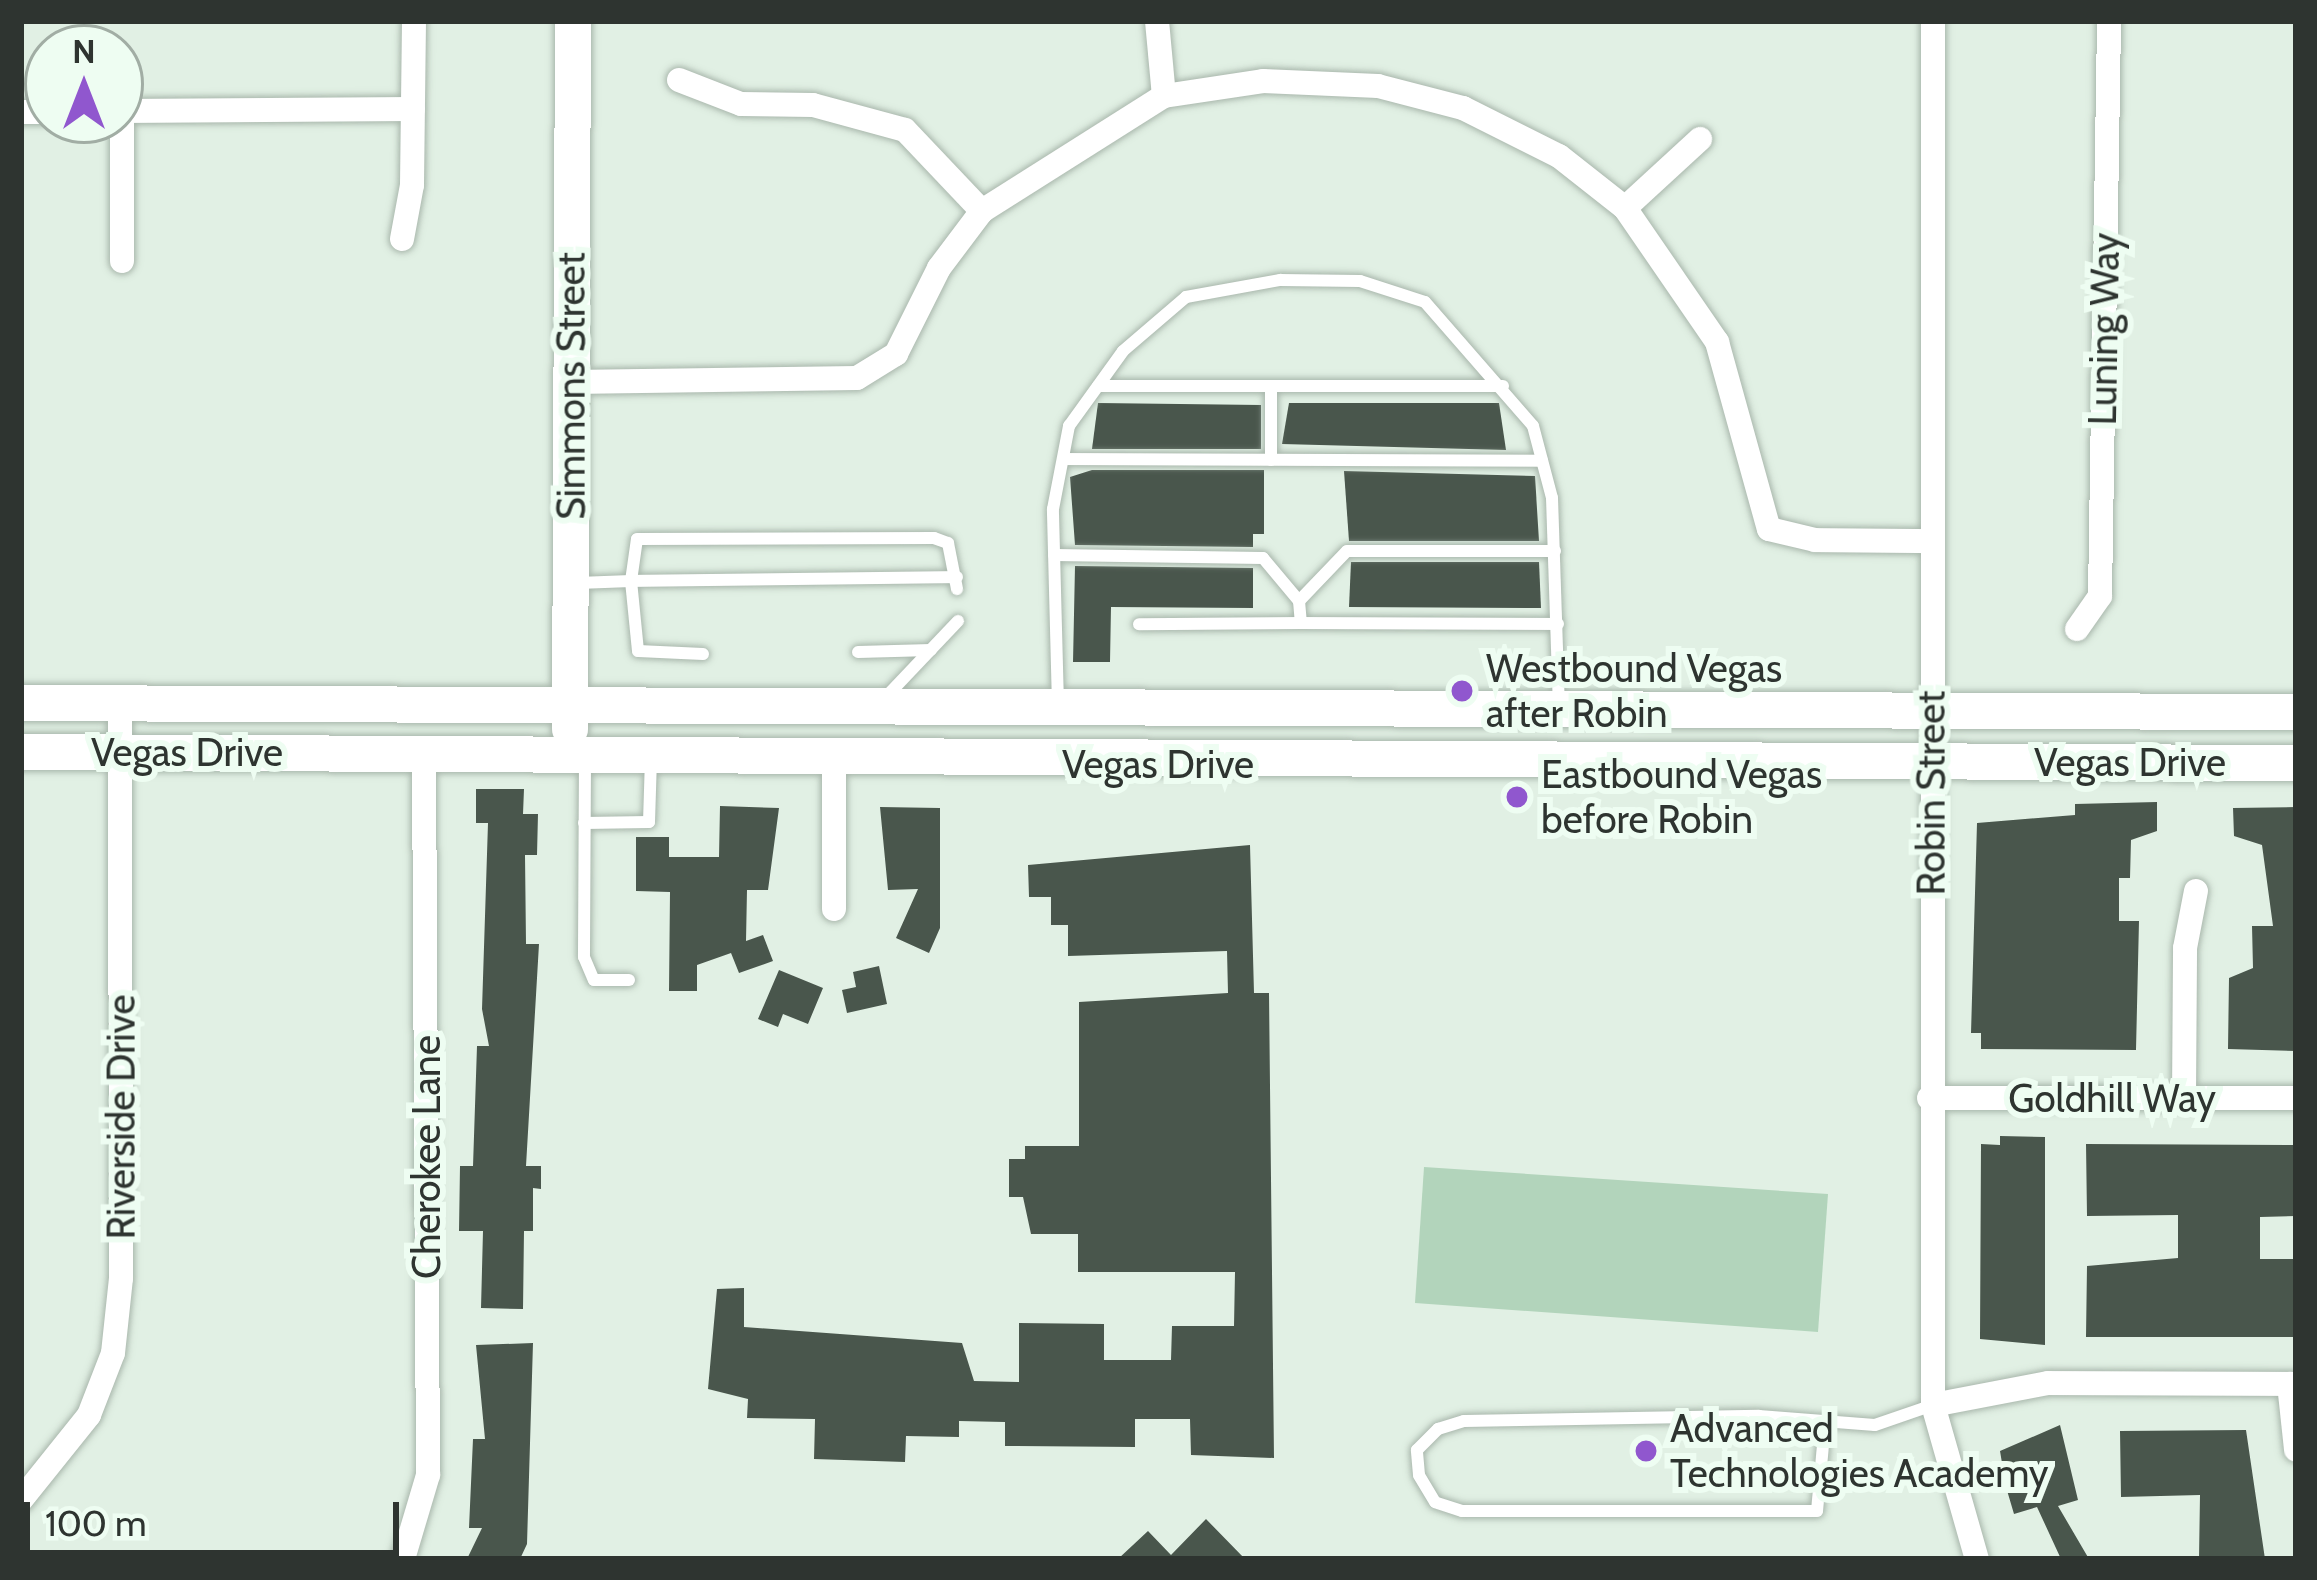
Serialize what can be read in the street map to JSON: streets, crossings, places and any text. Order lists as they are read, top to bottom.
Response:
{
  "streets": {
    "main road": ["Simmons Street", "Vegas Drive"],
    "street": [
      "Luning Way",
      "Robin Street",
      "Goldhill Way",
      "Riverside Drive",
      "Cherokee Lane"
    ]
  },
  "crossings": [
    ["Simmons Street", "Vegas Drive"],
    ["Vegas Drive", "Robin Street"],
    ["Vegas Drive", "Riverside Drive"],
    ["Vegas Drive", "Cherokee Lane"],
    ["Robin Street", "Goldhill Way"]
  ],
  "places": ["Westbound Vegas after Robin", "Eastbound Vegas before Robin", "Advanced Technologies Academy"],
  "scale_bar": "100 m",
  "north": "top"
}
